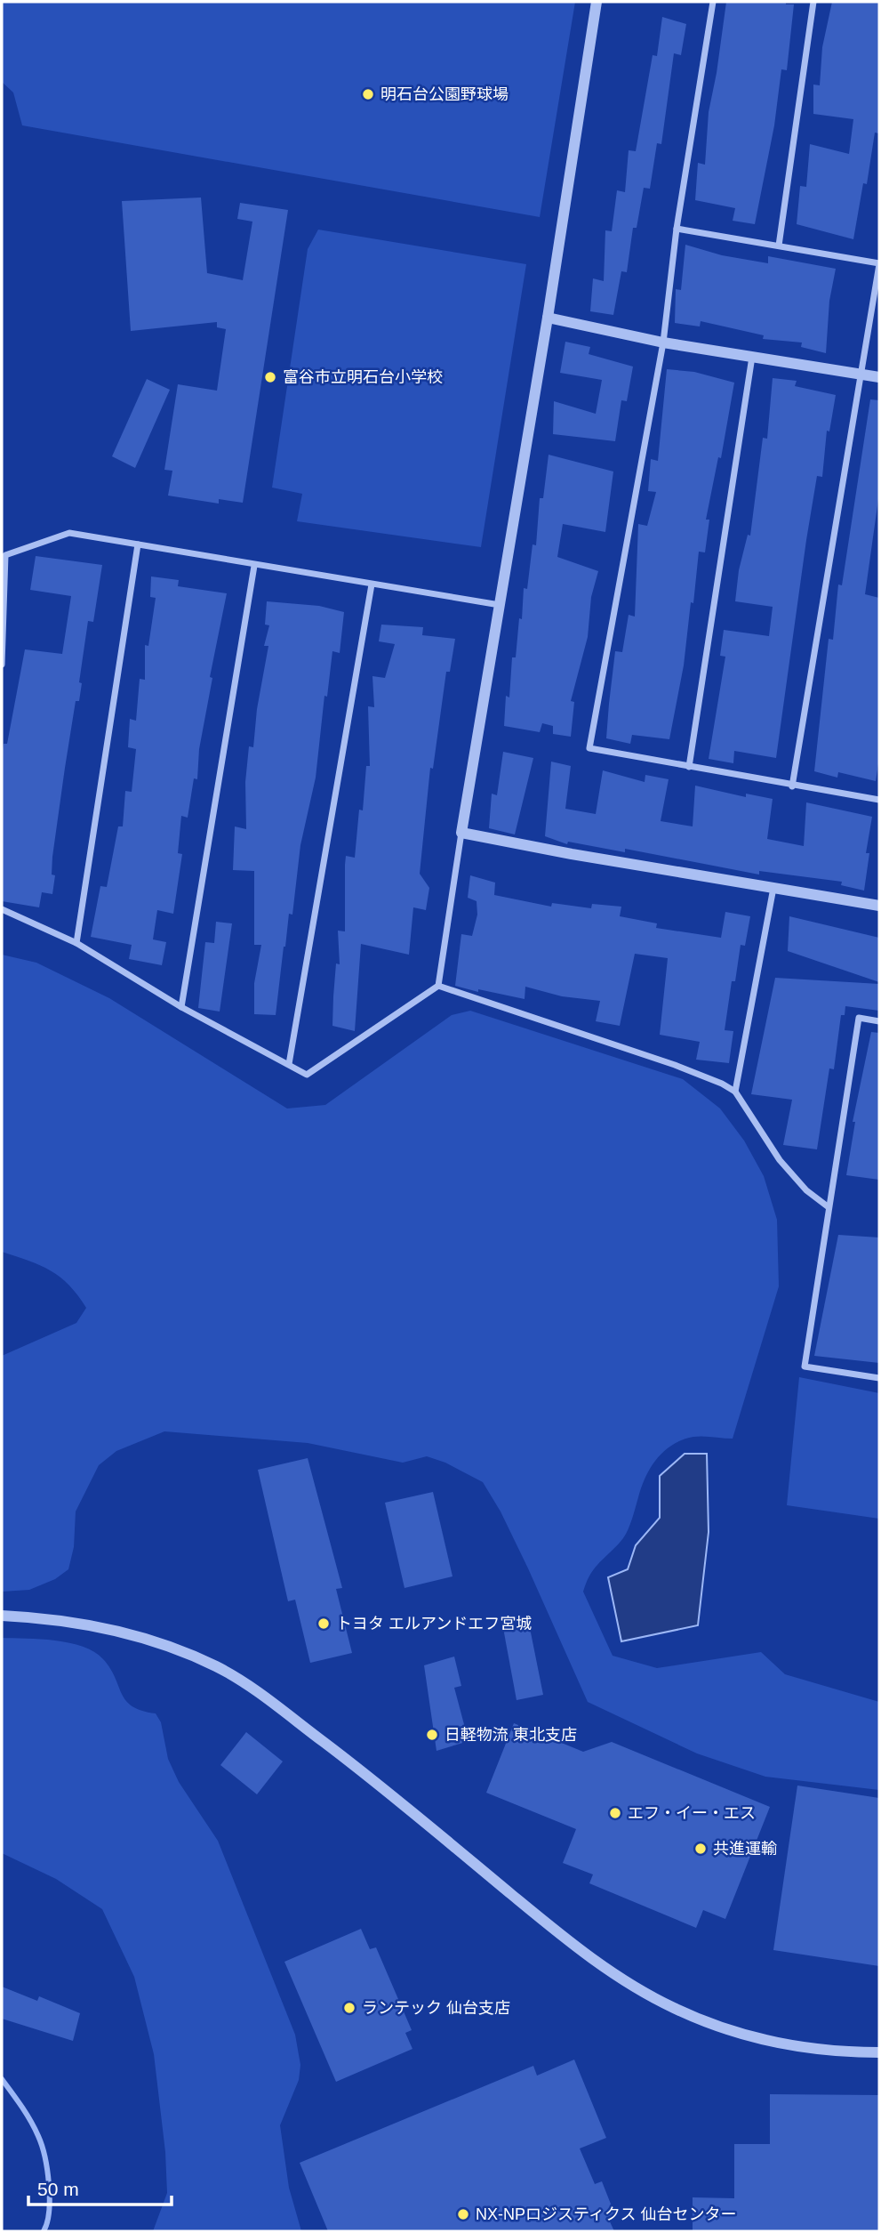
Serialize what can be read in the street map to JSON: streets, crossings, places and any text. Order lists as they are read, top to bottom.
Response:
{
  "places": [
    "明石台公園野球場",
    "富谷市立明石台小学校",
    "トヨタ エルアンドエフ宮城",
    "日軽物流 東北支店",
    "エフ・イー・エス",
    "共進運輸",
    "ランテック 仙台支店",
    "NX-NPロジスティクス 仙台センター"
  ],
  "scale_bar": "50 m"
}
